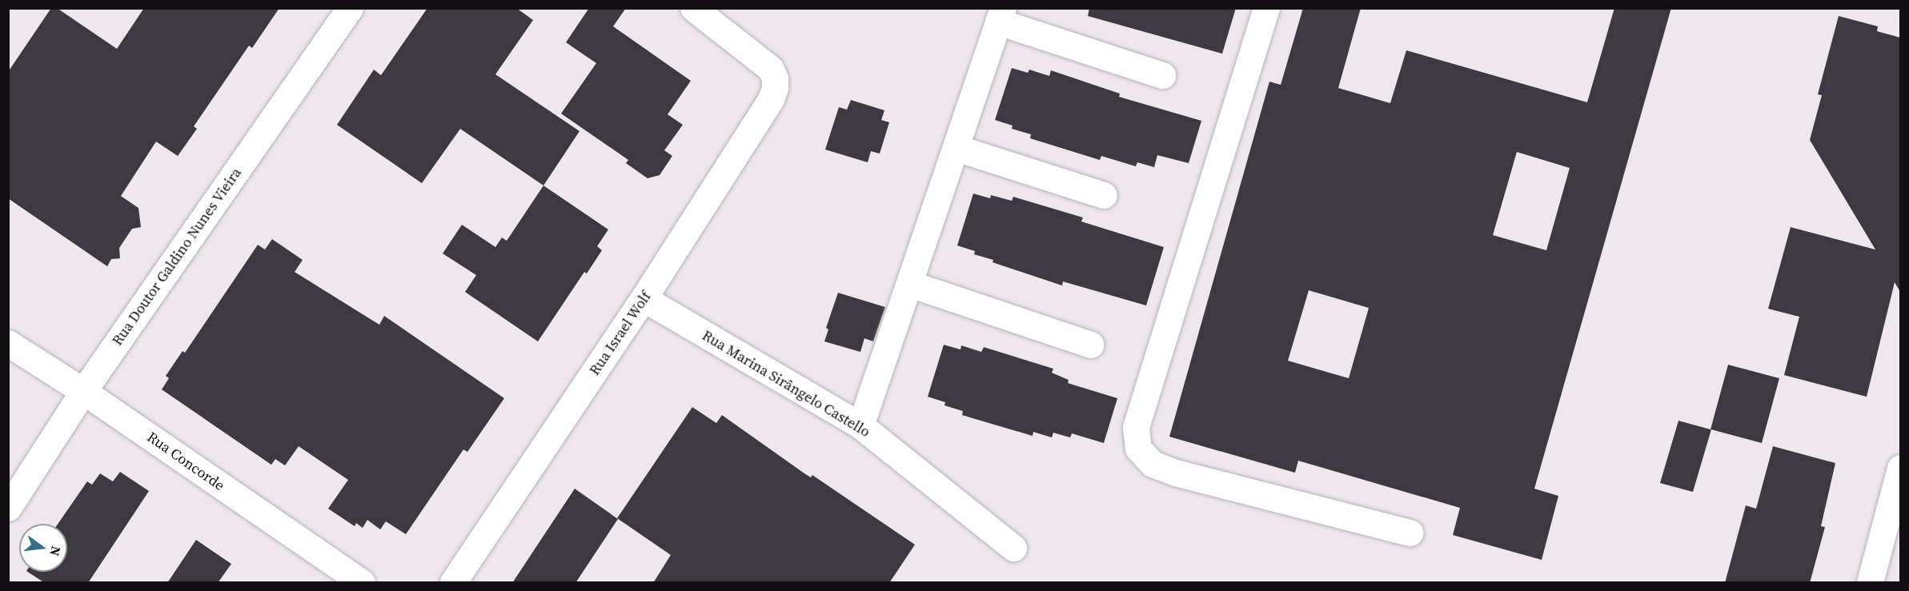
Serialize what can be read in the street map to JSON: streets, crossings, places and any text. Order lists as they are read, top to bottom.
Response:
{
  "streets": {
    "street": [
      "Rua Doutor Galdino Nunes Vieira",
      "Rua Israel Wolf",
      "Rua Marina Sirângelo Castello",
      "Rua Concorde"
    ]
  },
  "crossings": [
    ["Rua Doutor Galdino Nunes Vieira", "Rua Concorde"],
    ["Rua Israel Wolf", "Rua Marina Sirângelo Castello"]
  ],
  "north": "right"
}
